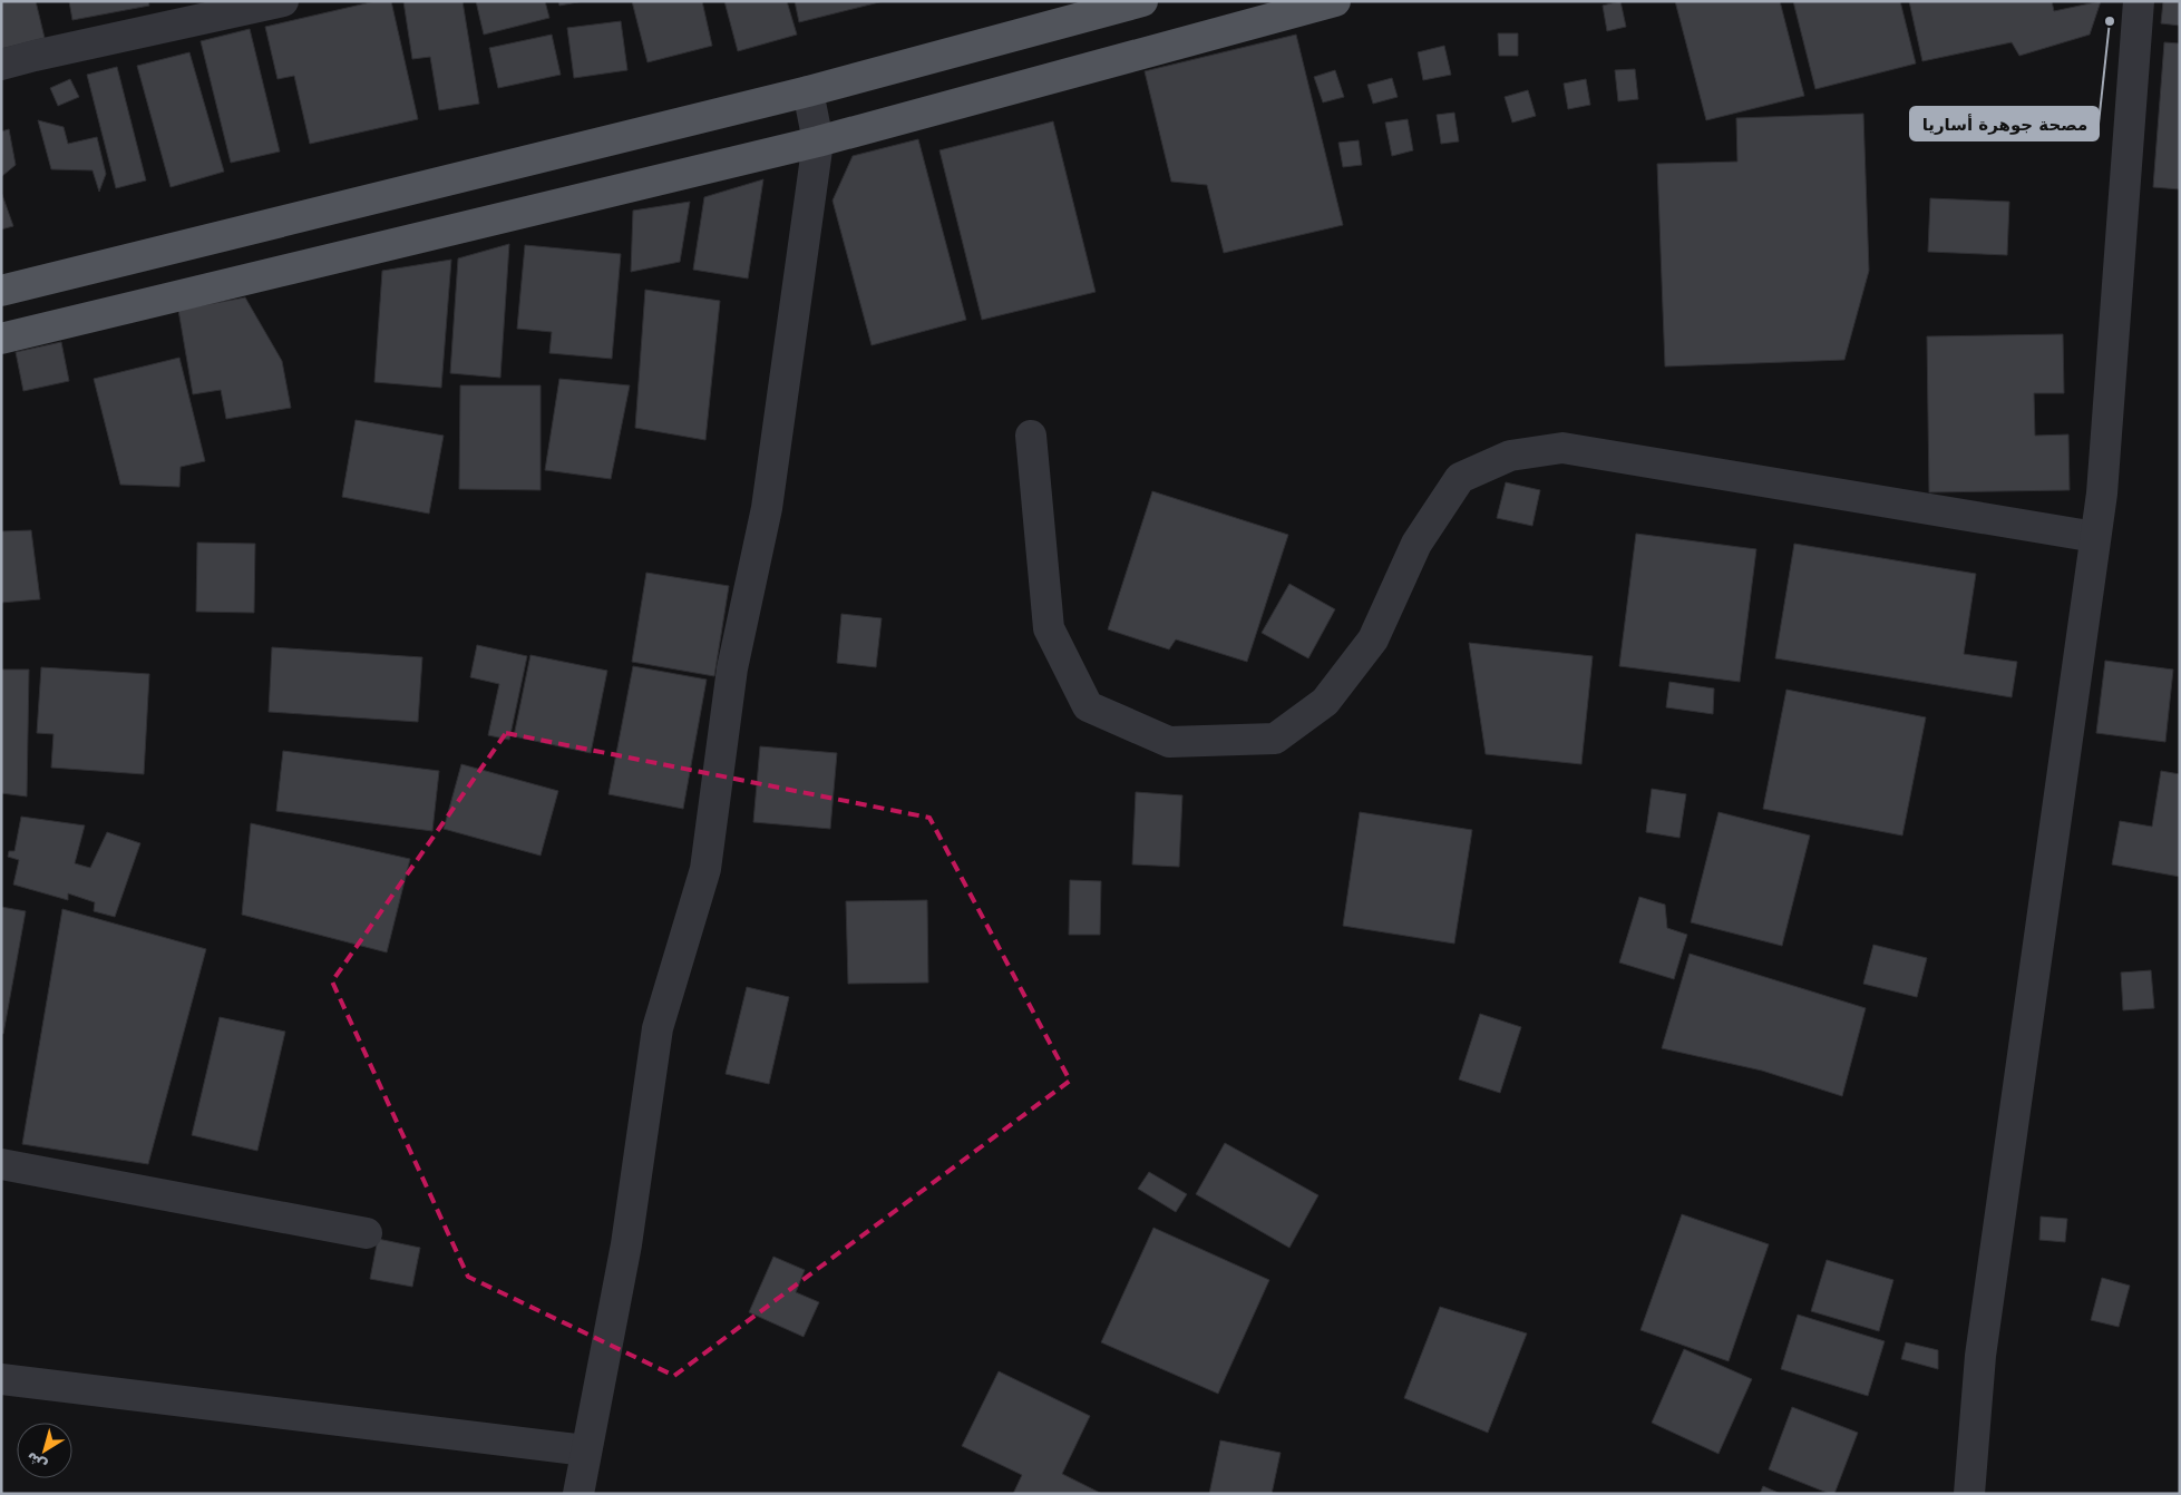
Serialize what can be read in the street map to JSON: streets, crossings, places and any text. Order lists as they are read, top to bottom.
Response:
{
  "places": ["مصحة جوهرة أساريا"],
  "north": "bottom left"
}
